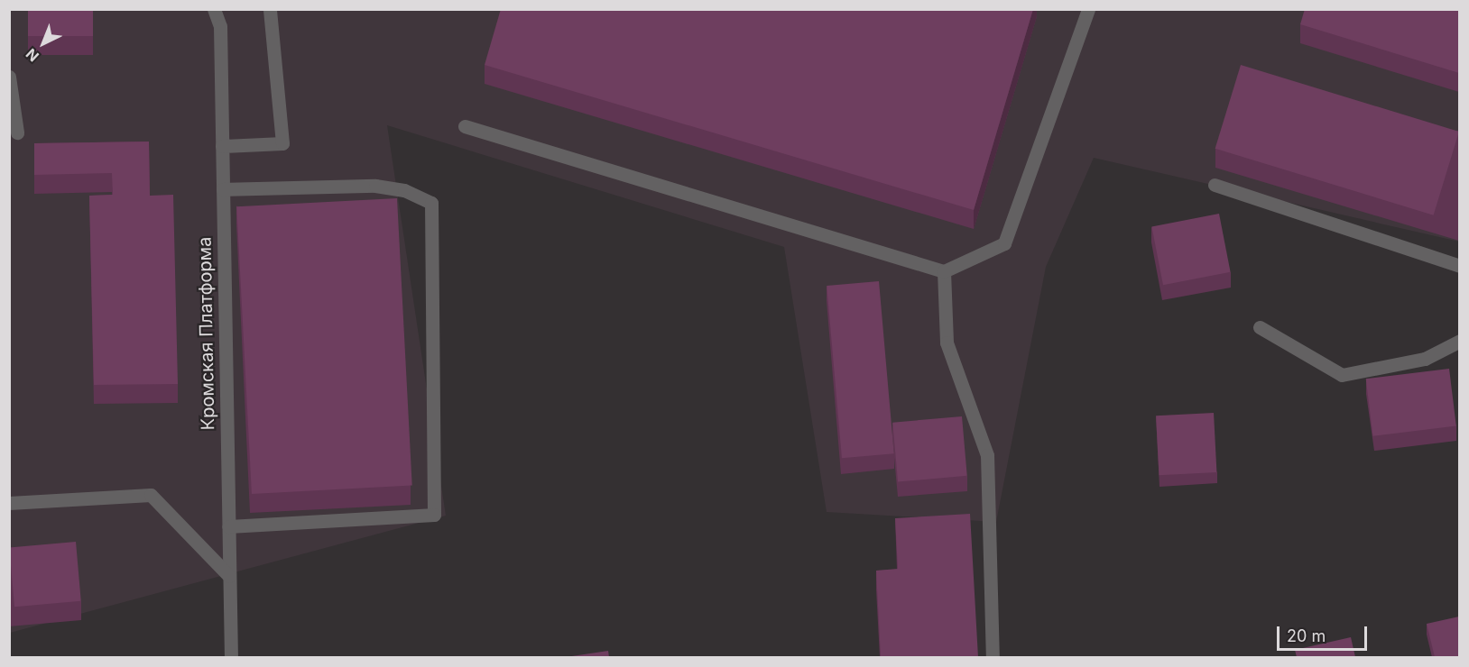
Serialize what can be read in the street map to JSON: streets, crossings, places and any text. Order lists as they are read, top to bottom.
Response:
{
  "streets": {
    "lane": ["Кромская Платформа"]
  },
  "scale_bar": "20 m",
  "north": "bottom left"
}
